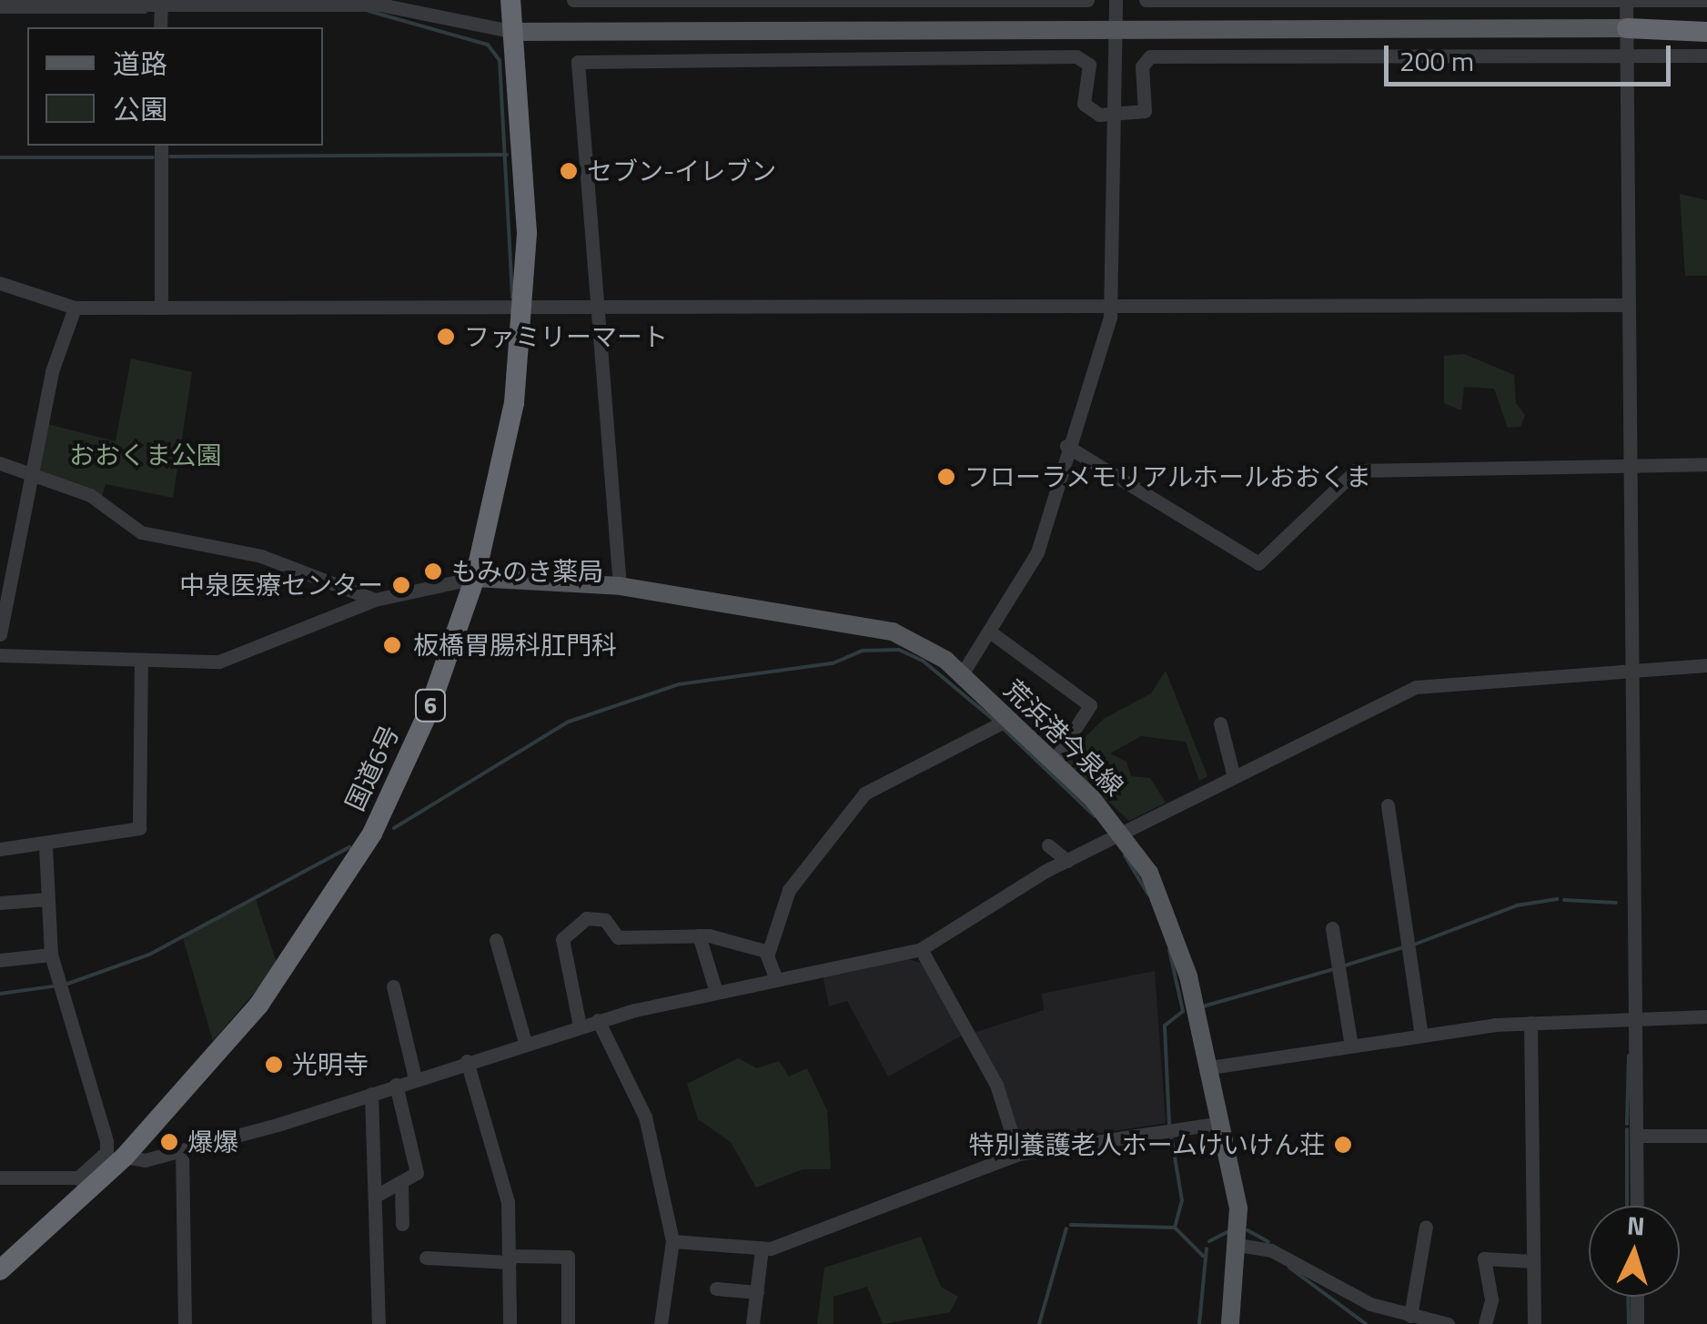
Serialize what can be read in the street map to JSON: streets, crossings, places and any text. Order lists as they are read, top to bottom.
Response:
{
  "streets": {
    "highway": ["6", "国道6号"],
    "main road": ["荒浜港今泉線"]
  },
  "crossings": [
    ["荒浜港今泉線", "国道6号"]
  ],
  "parks": ["おおくま公園"],
  "places": [
    "セブン-イレブン",
    "ファミリーマート",
    "フローラメモリアルホールおおくま",
    "もみのき薬局",
    "中泉医療センター",
    "板橋胃腸科肛門科",
    "光明寺",
    "爆爆",
    "特別養護老人ホームけいけん荘"
  ],
  "legend": ["道路", "公園"],
  "scale_bar": "200 m",
  "north": "top"
}
